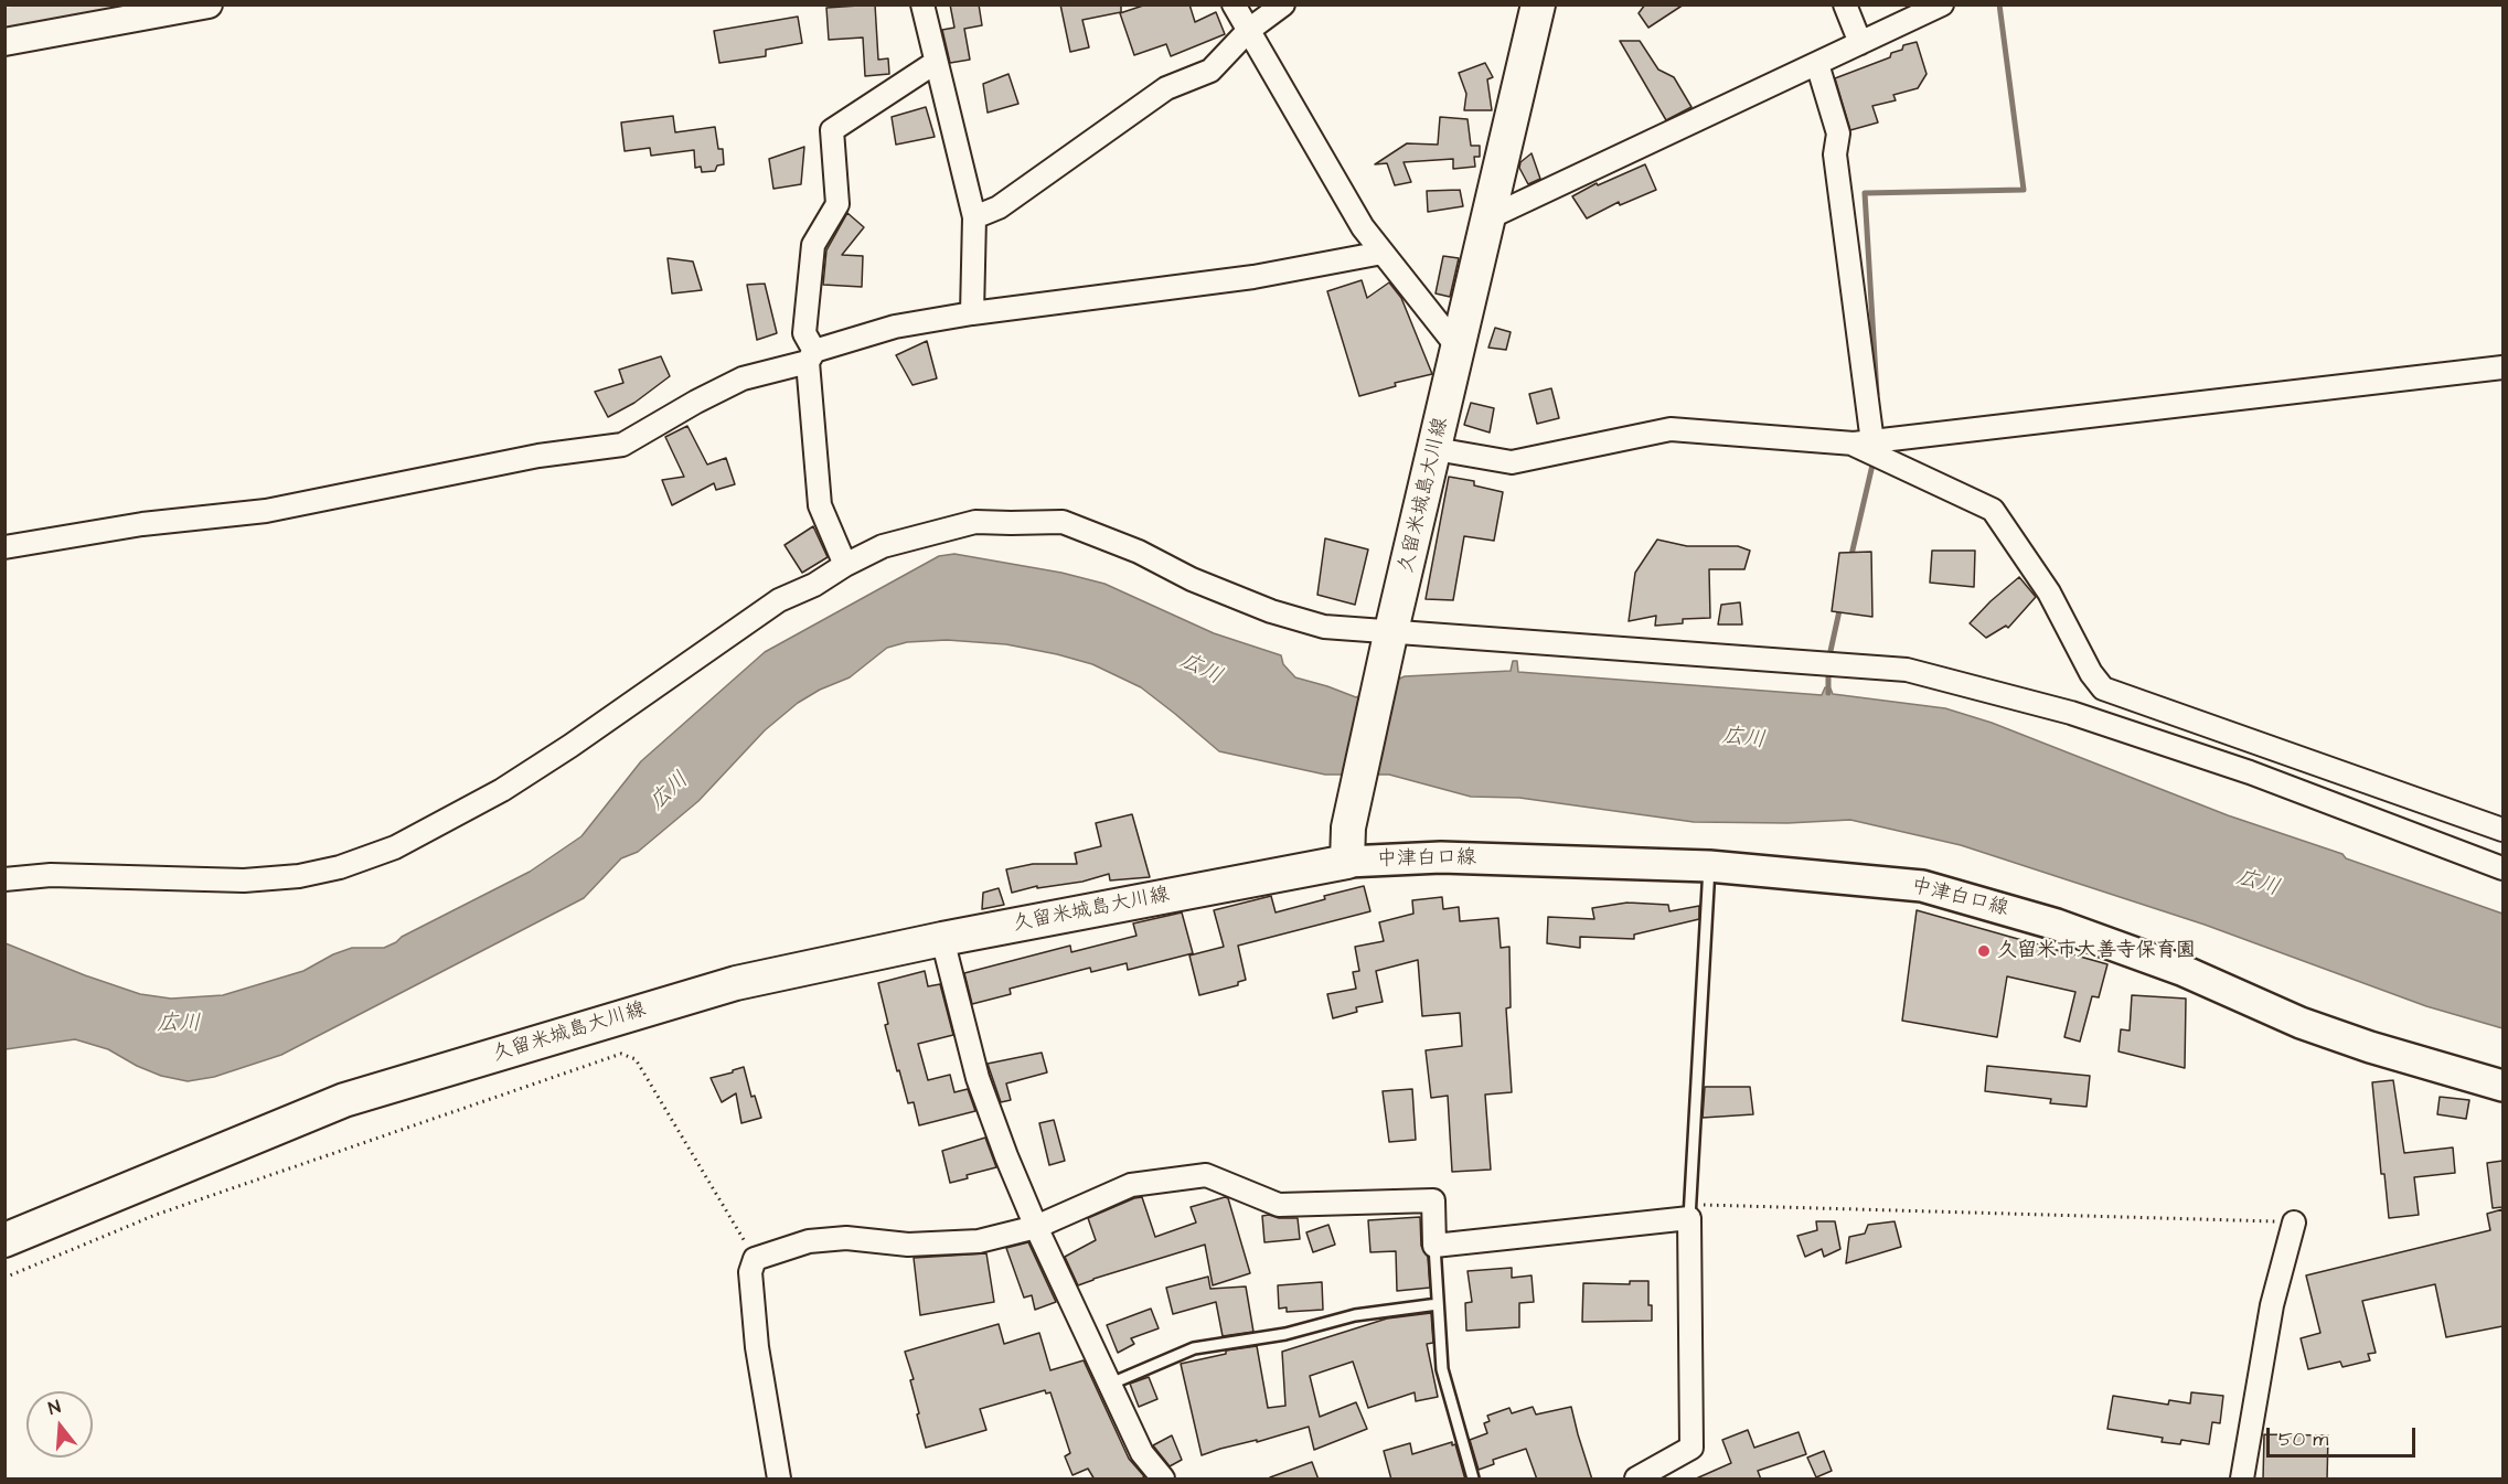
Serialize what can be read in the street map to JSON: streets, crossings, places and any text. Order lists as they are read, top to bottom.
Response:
{
  "streets": {
    "main road": ["久留米城島大川線", "中津白口線"]
  },
  "crossings": [
    ["久留米城島大川線", "中津白口線"]
  ],
  "water": ["広川"],
  "places": ["久留米市大善寺保育園"],
  "scale_bar": "50 m",
  "north": "top"
}
